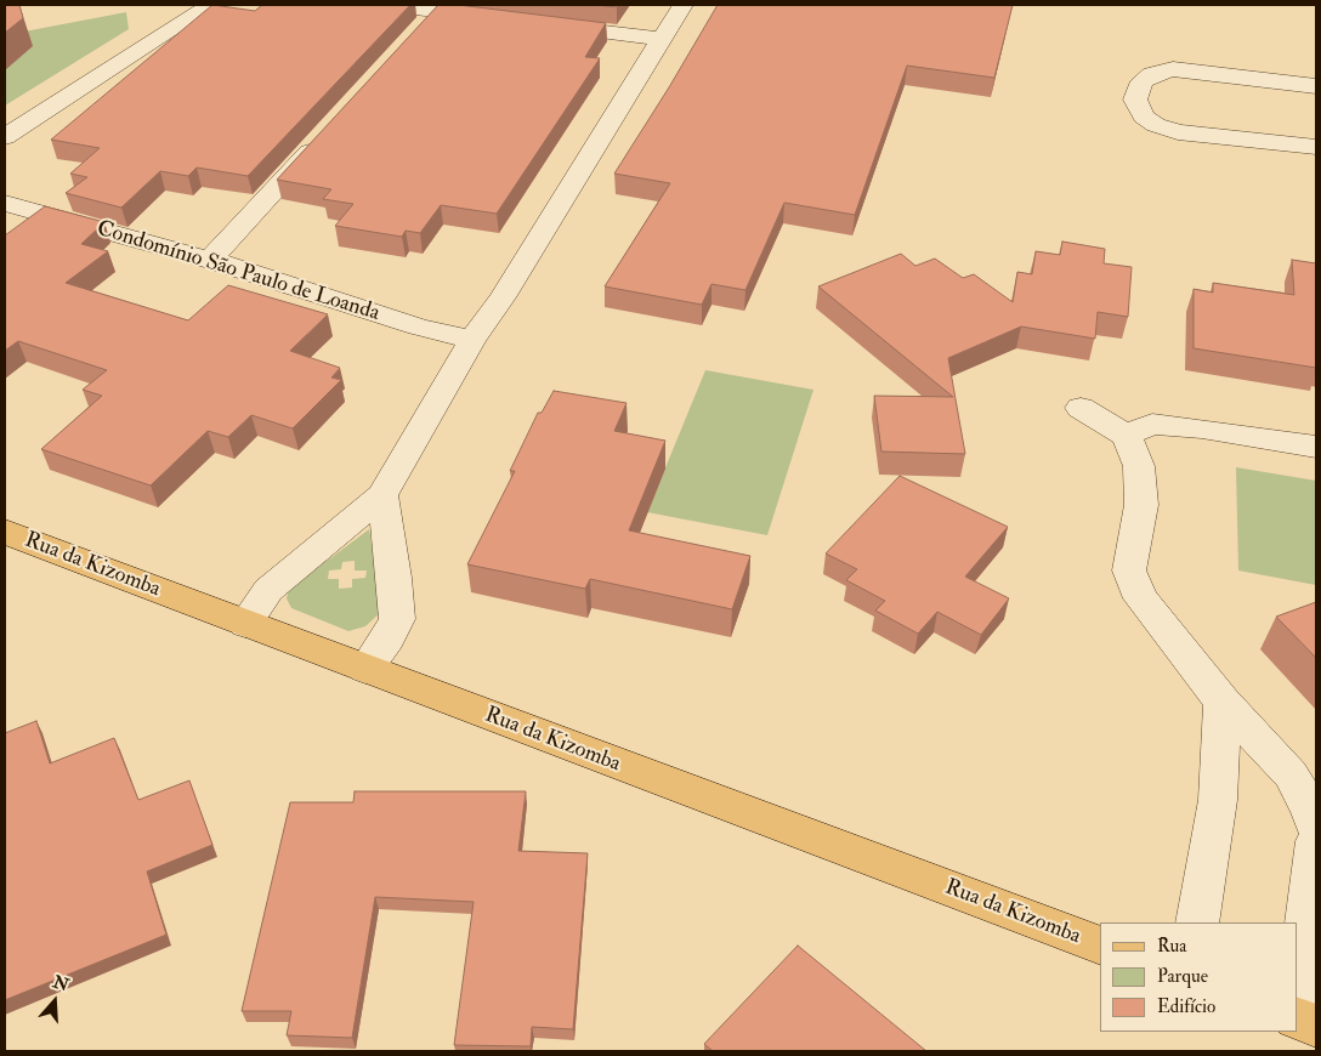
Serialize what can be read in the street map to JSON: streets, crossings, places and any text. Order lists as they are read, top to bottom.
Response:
{
  "streets": {
    "main road": ["Rua da Kizomba"],
    "street": ["Condomínio São Paulo de Loanda"]
  },
  "legend": ["Rua", "Parque", "Edifício"],
  "north": "top"
}
